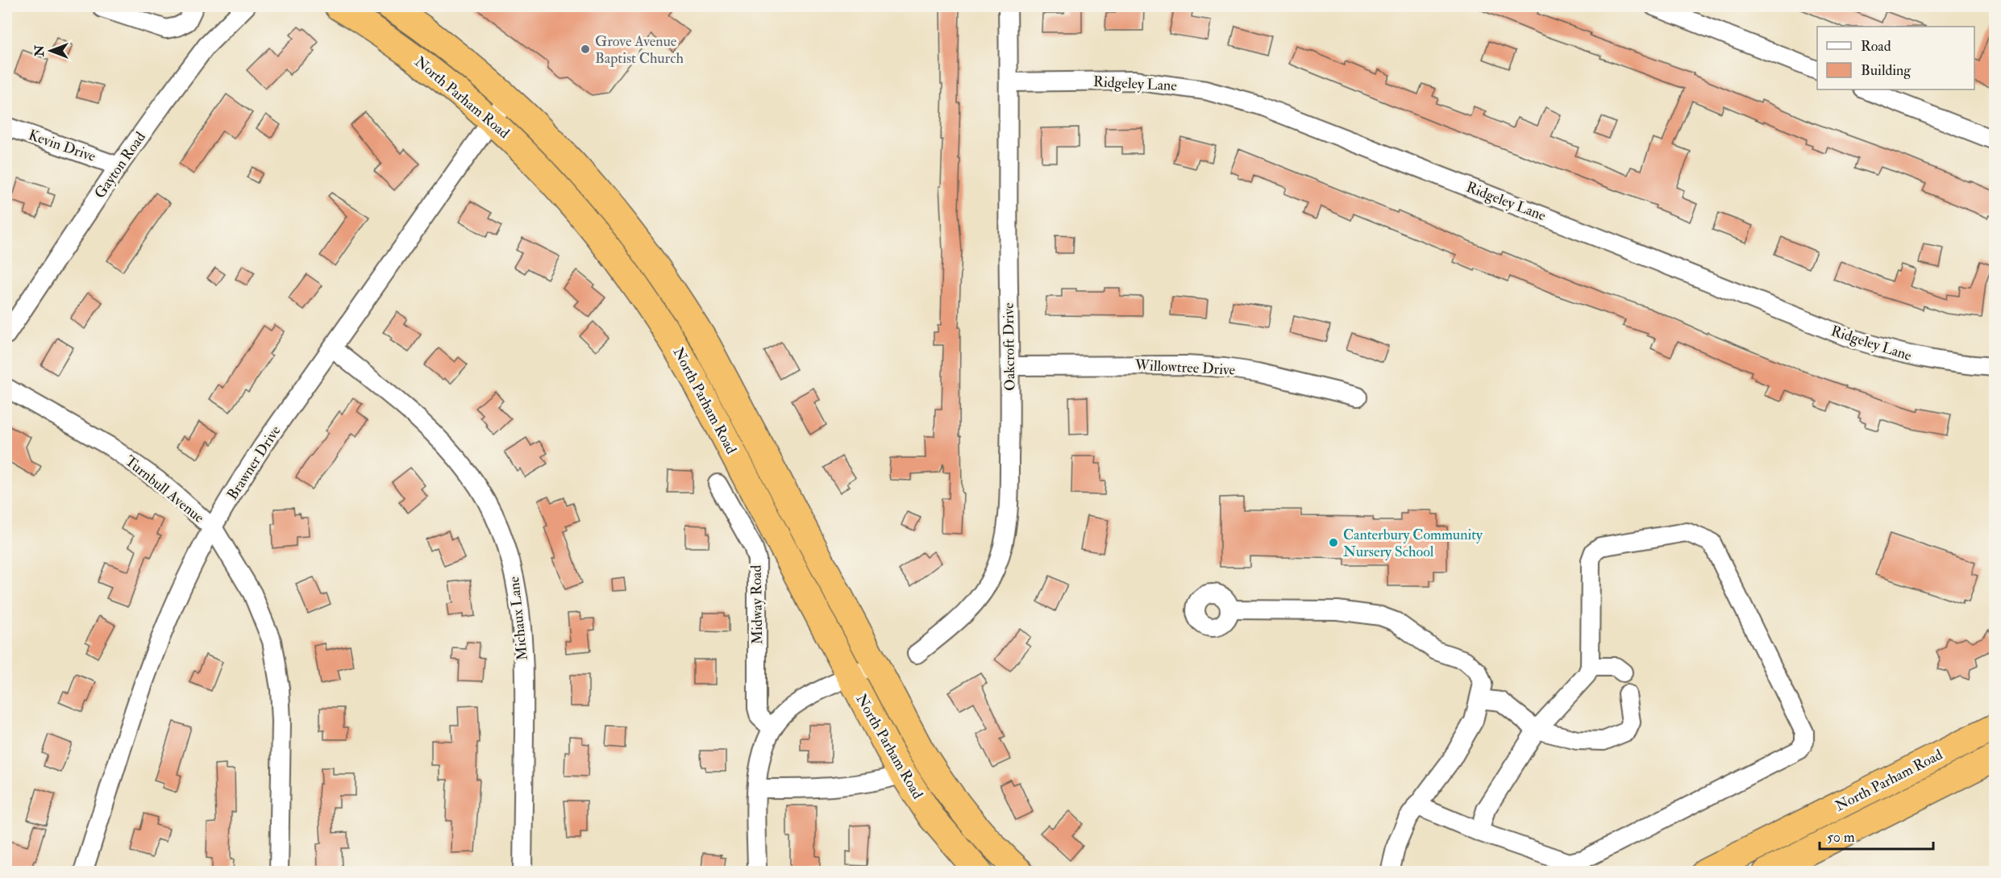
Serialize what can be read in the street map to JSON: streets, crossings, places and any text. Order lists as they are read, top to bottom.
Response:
{
  "streets": {
    "highway": ["North Parham Road"],
    "street": [
      "Ridgeley Lane",
      "Kevin Drive",
      "Gayton Road",
      "Oakcroft Drive",
      "Willowtree Drive",
      "Brawner Drive",
      "Turnbull Avenue",
      "Midway Road",
      "Michaux Lane"
    ]
  },
  "crossings": [
    ["Ridgeley Lane", "Oakcroft Drive"],
    ["North Parham Road", "Brawner Drive"],
    ["Kevin Drive", "Gayton Road"],
    ["Oakcroft Drive", "Willowtree Drive"],
    ["Brawner Drive", "Turnbull Avenue"],
    ["Brawner Drive", "Michaux Lane"]
  ],
  "places": ["Grove Avenue Baptist Church", "Canterbury Community Nursery School"],
  "legend": ["Road", "Building"],
  "scale_bar": "50 m",
  "north": "left"
}
